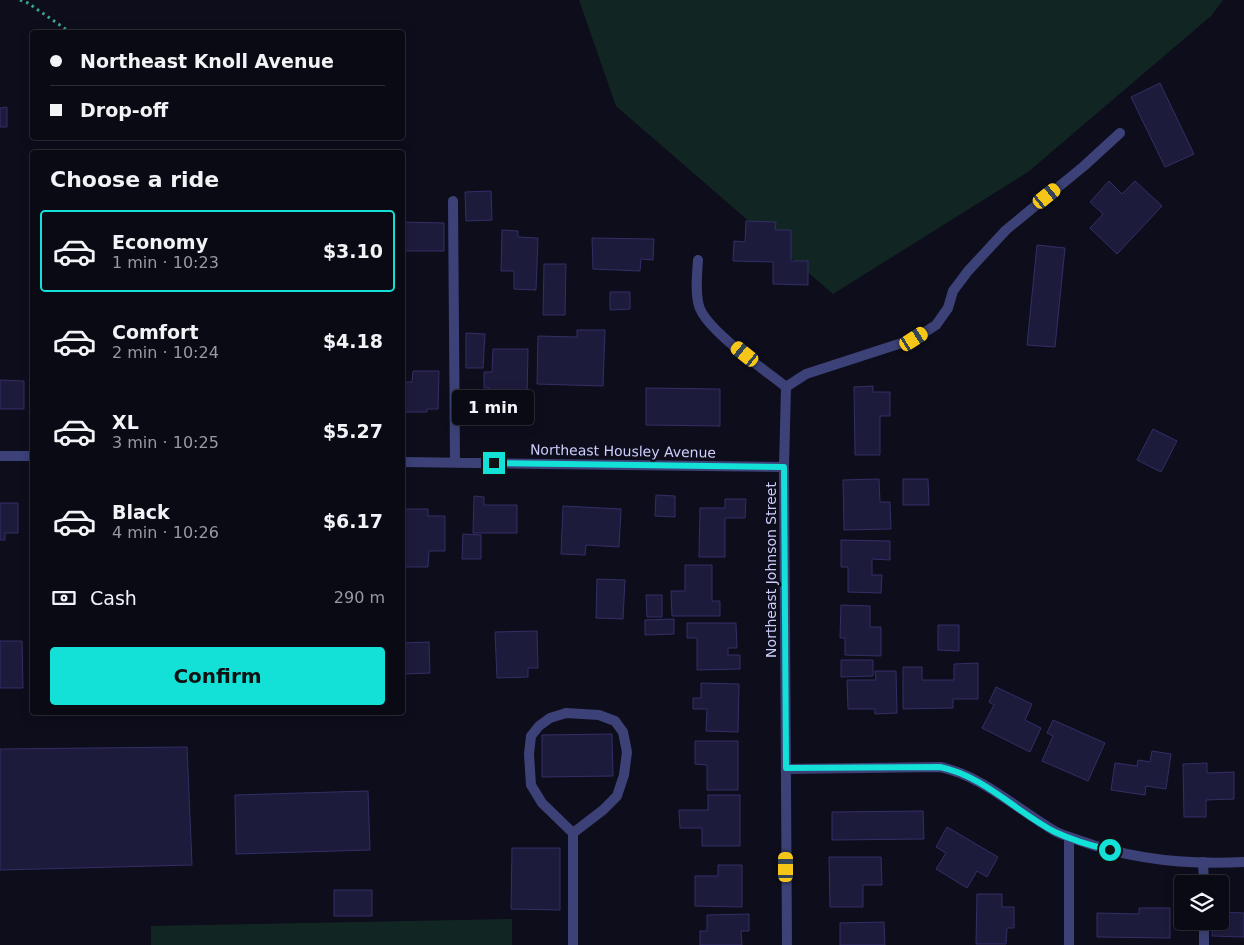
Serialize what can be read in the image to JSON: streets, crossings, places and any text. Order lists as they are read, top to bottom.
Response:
{
  "streets": {
    "street": ["Northeast Housley Avenue", "Northeast Johnson Street"]
  },
  "crossings": [
    ["Northeast Housley Avenue", "Northeast Johnson Street"]
  ],
  "page": {
    "banner": ["Northeast Knoll Avenue", "Drop-off"],
    "heading": "Choose a ride",
    "list": [
      {
        "name": "Economy",
        "note": "1 min · 10:23",
        "value": "$3.10"
      },
      {
        "name": "Comfort",
        "note": "2 min · 10:24",
        "value": "$4.18"
      },
      {
        "name": "XL",
        "note": "3 min · 10:25",
        "value": "$5.27"
      },
      {
        "name": "Black",
        "note": "4 min · 10:26",
        "value": "$6.17"
      }
    ],
    "bubble": "1 min",
    "pay": ["Cash", "290 m"],
    "buttons": "Confirm"
  }
}
